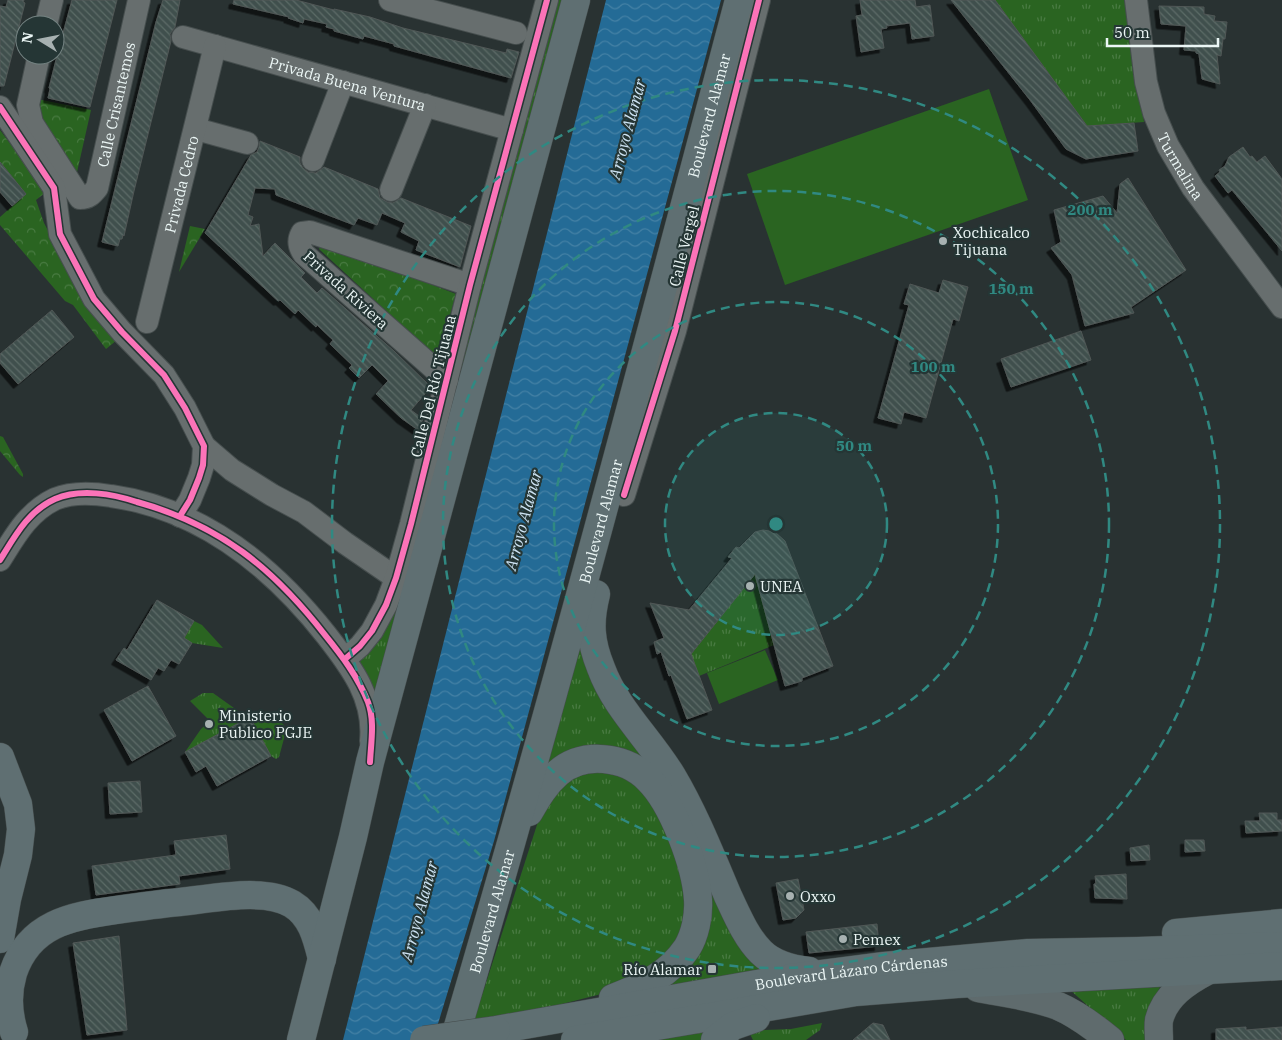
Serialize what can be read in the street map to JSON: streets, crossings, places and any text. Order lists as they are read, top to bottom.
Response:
{
  "streets": {
    "highway": ["Boulevard Alamar", "Boulevard Lázaro Cárdenas"],
    "street": [
      "Privada Buena Ventura",
      "Calle Crisantemos",
      "Turmalina",
      "Privada Cedro",
      "Calle Vergel",
      "Privada Riviera",
      "Calle Del Río Tijuana"
    ]
  },
  "crossings": [
    ["Privada Buena Ventura", "Privada Cedro"],
    ["Privada Buena Ventura", "Calle Del Río Tijuana"],
    ["Privada Riviera", "Calle Del Río Tijuana"]
  ],
  "water": ["Arroyo Alamar"],
  "places": {
    "other": [
      "Xochicalco Tijuana",
      "UNEA",
      "Ministerio Publico PGJE",
      "Oxxo",
      "Pemex"
    ],
    "transit": ["Río Alamar"]
  },
  "scale_bar": "50 m",
  "north": "left",
  "rings": [
    "200 m",
    "150 m",
    "100 m",
    "50 m"
  ]
}
